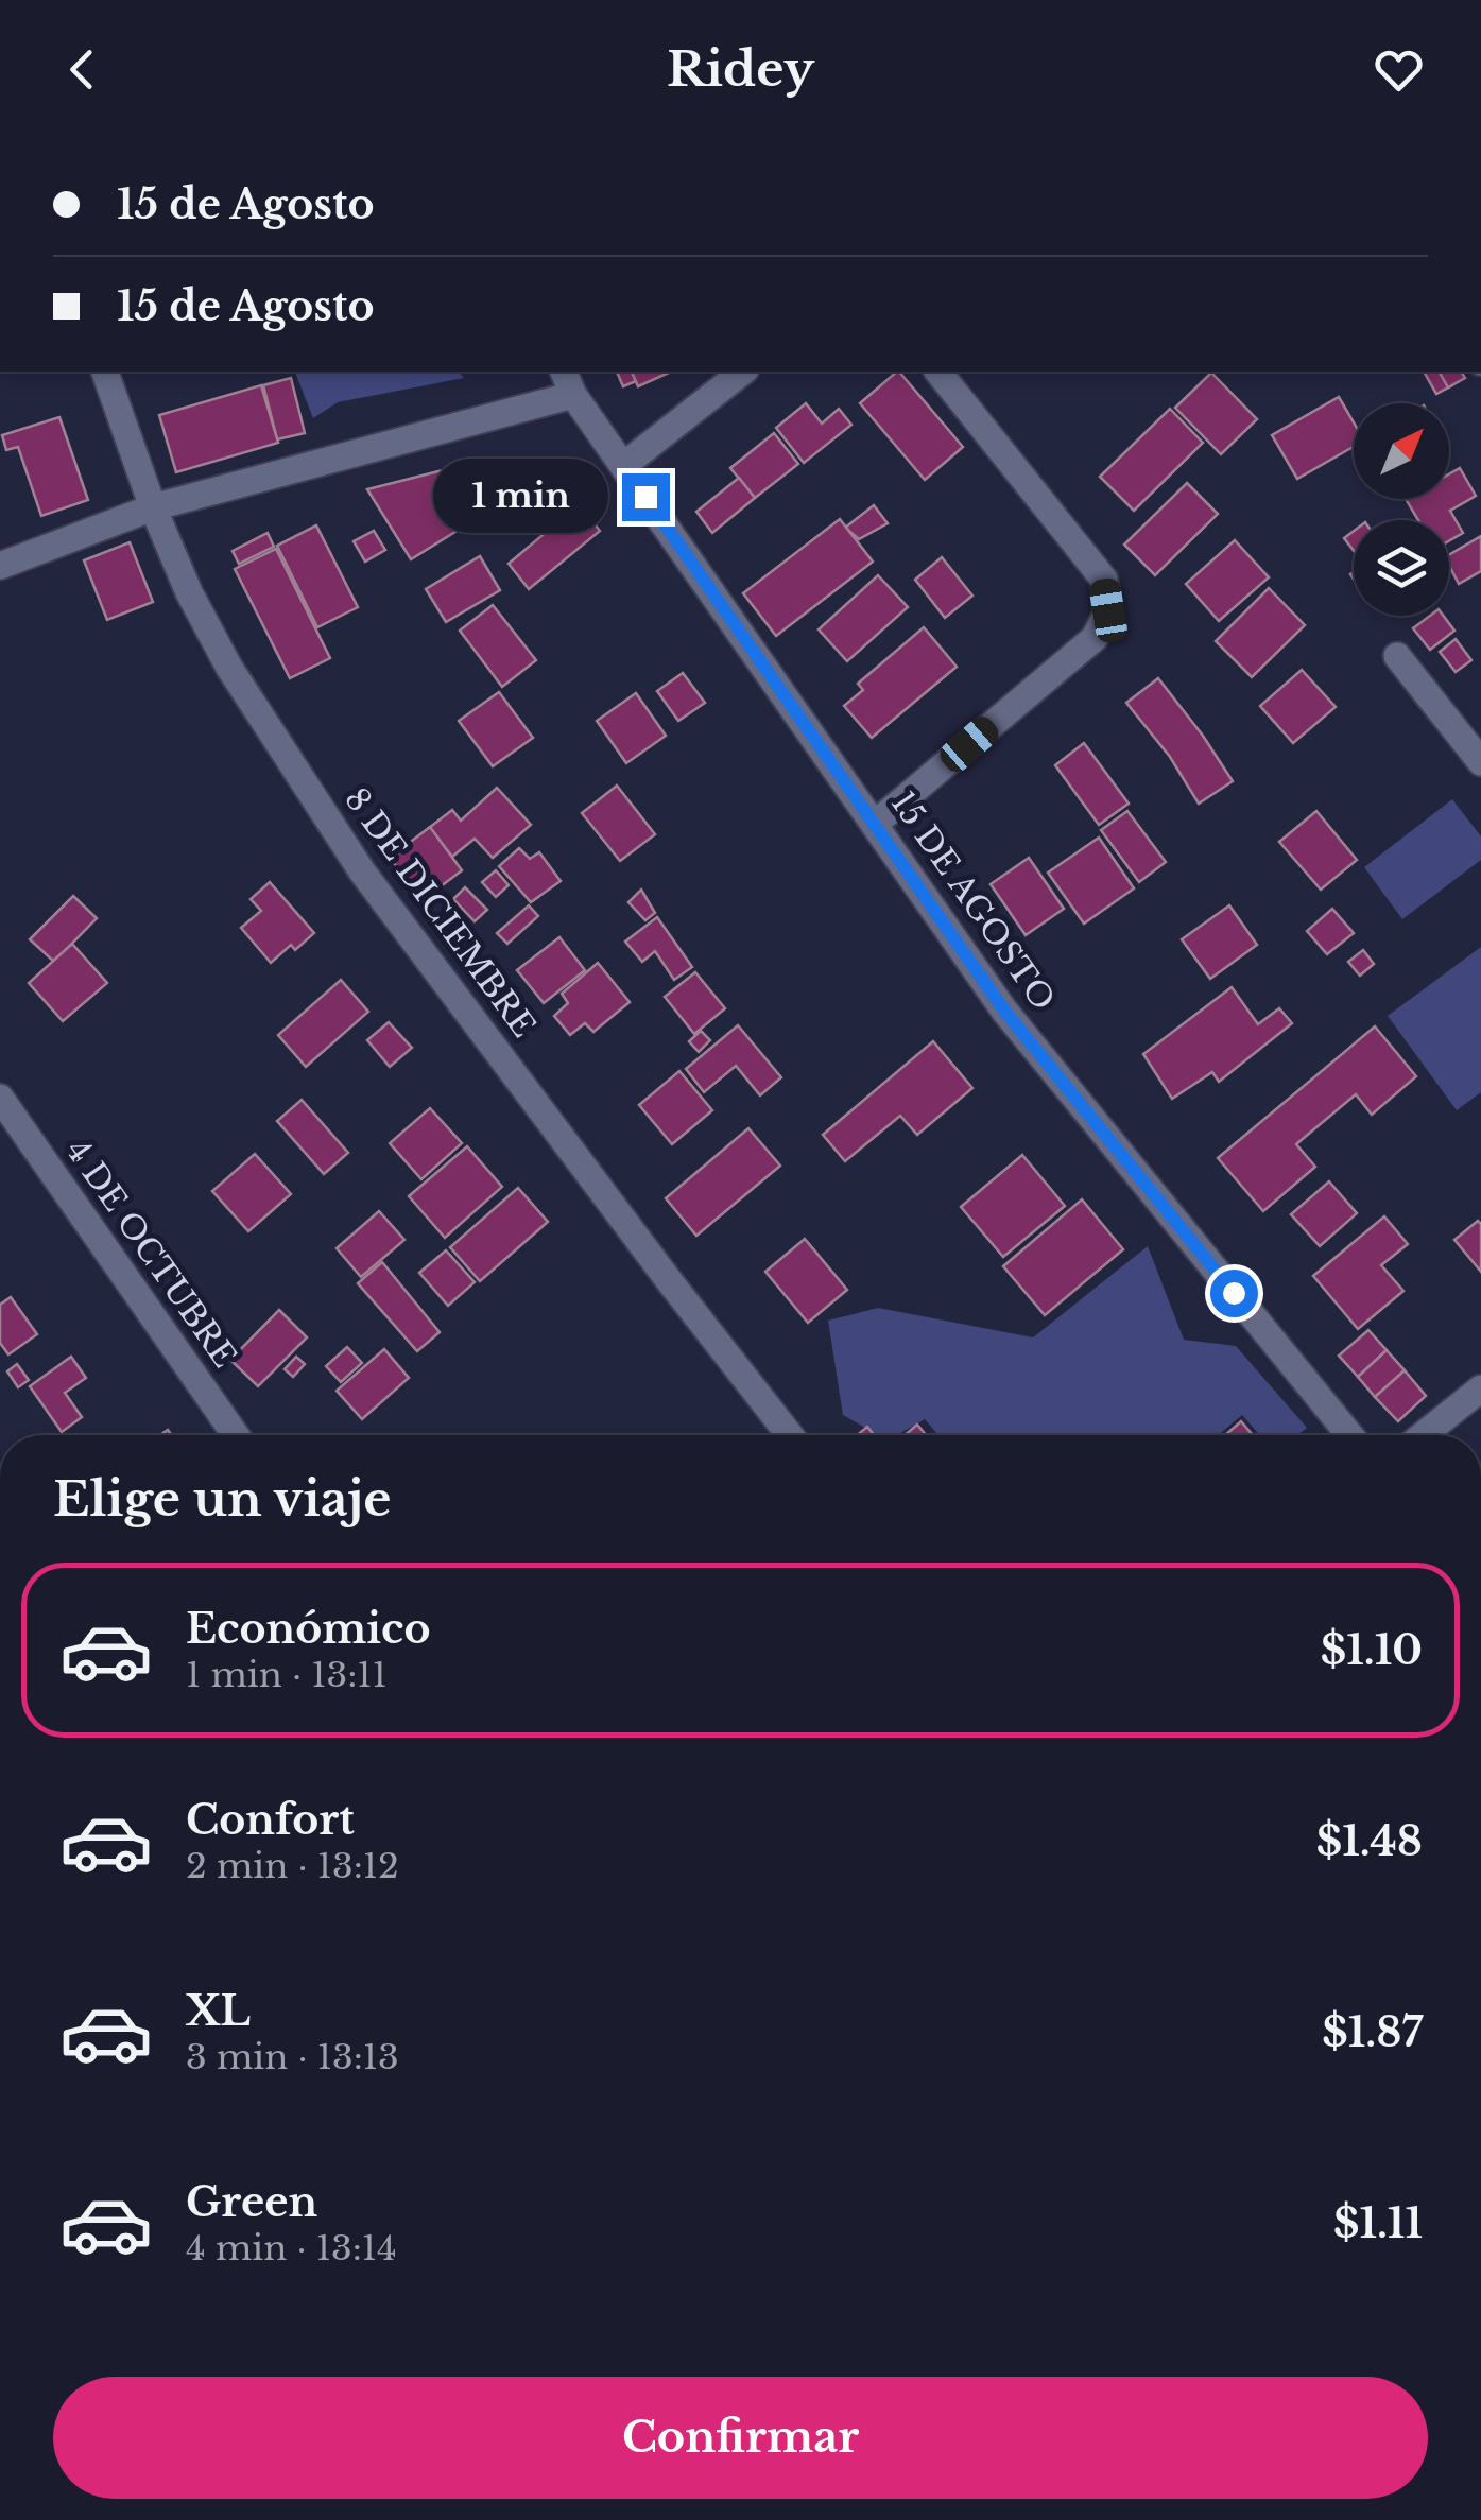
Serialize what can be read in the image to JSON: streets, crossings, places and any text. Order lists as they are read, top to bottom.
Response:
{
  "streets": {
    "street": ["15 DE AGOSTO", "8 DE DICIEMBRE", "4 DE OCTUBRE"]
  },
  "north": "top right",
  "page": {
    "header": "Ridey",
    "banner": ["15 de Agosto", "15 de Agosto"],
    "bubble": "1 min",
    "heading": "Elige un viaje",
    "list": [
      {
        "name": "Económico",
        "note": "1 min · 13:11",
        "value": "$1.10"
      },
      {
        "name": "Confort",
        "note": "2 min · 13:12",
        "value": "$1.48"
      },
      {
        "name": "XL",
        "note": "3 min · 13:13",
        "value": "$1.87"
      },
      {
        "name": "Green",
        "note": "4 min · 13:14",
        "value": "$1.11"
      }
    ],
    "buttons": "Confirmar"
  }
}
